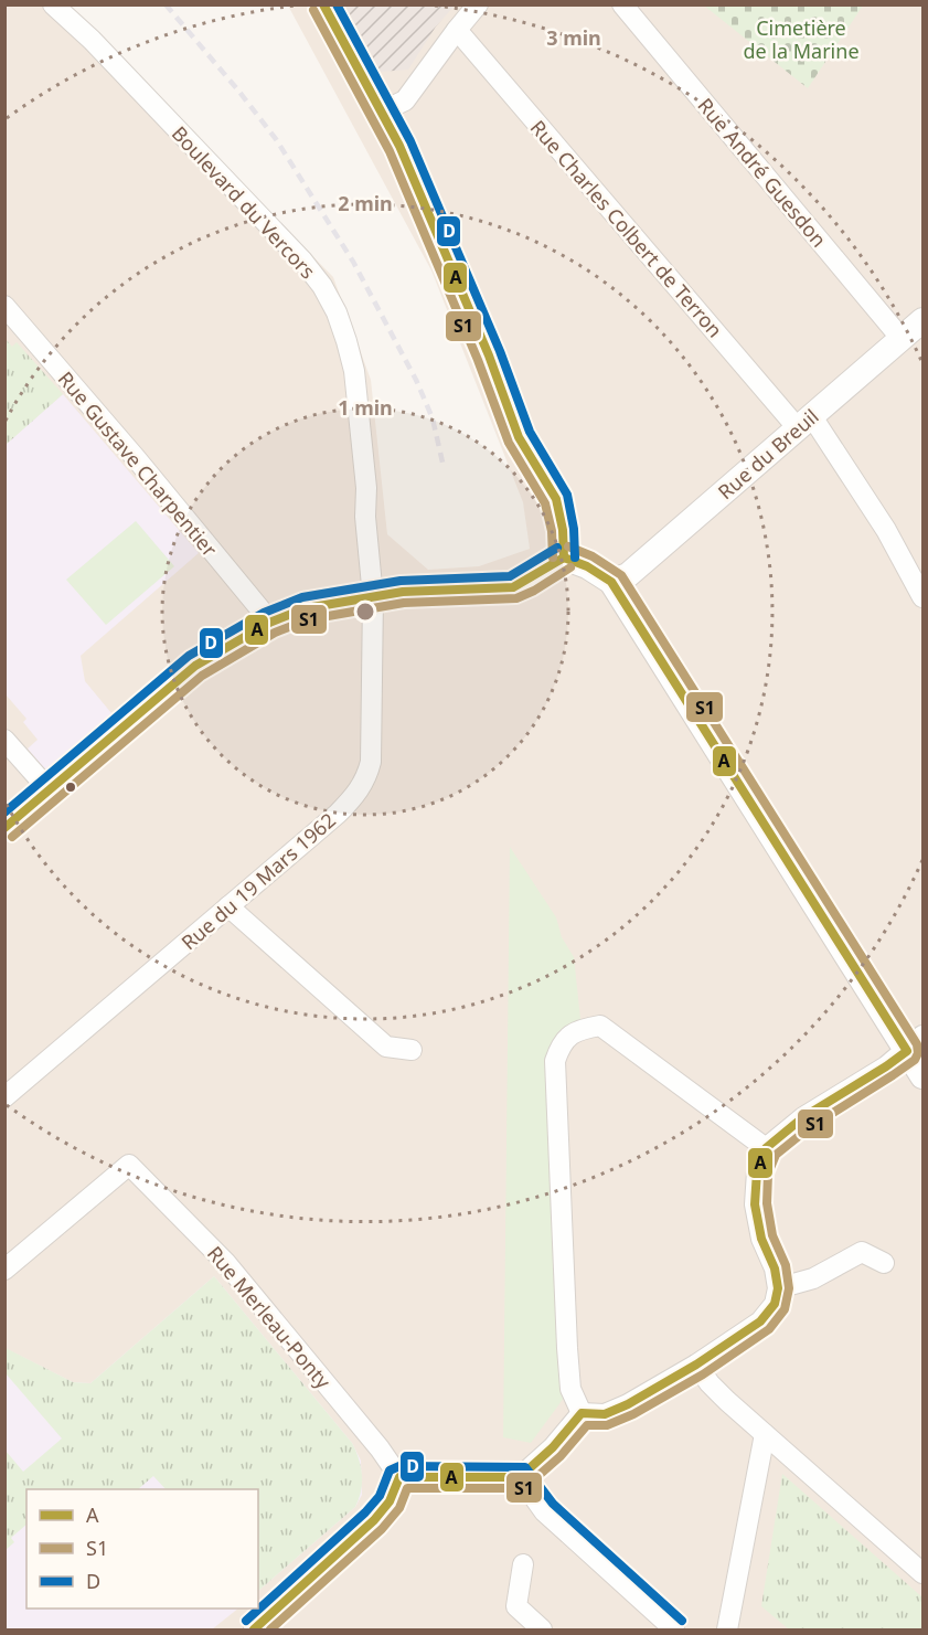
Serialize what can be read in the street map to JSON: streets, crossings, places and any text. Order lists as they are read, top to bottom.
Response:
{
  "streets": {
    "street": [
      "Rue André Guesdon",
      "Boulevard du Vercors",
      "Rue Charles Colbert de Terron",
      "Rue du Breuil",
      "Rue Gustave Charpentier",
      "Rue du 19 Mars 1962",
      "Rue Merleau-Ponty"
    ]
  },
  "crossings": [
    ["Rue André Guesdon", "Rue du Breuil"],
    ["Boulevard du Vercors", "Rue du 19 Mars 1962"],
    ["Rue Charles Colbert de Terron", "Rue du Breuil"]
  ],
  "parks": ["Cimetière de la Marine"],
  "lines": ["transit line A", "transit line D", "transit line S1"],
  "legend": ["A", "S1", "D"],
  "rings": ["3 min", "2 min", "1 min"]
}
